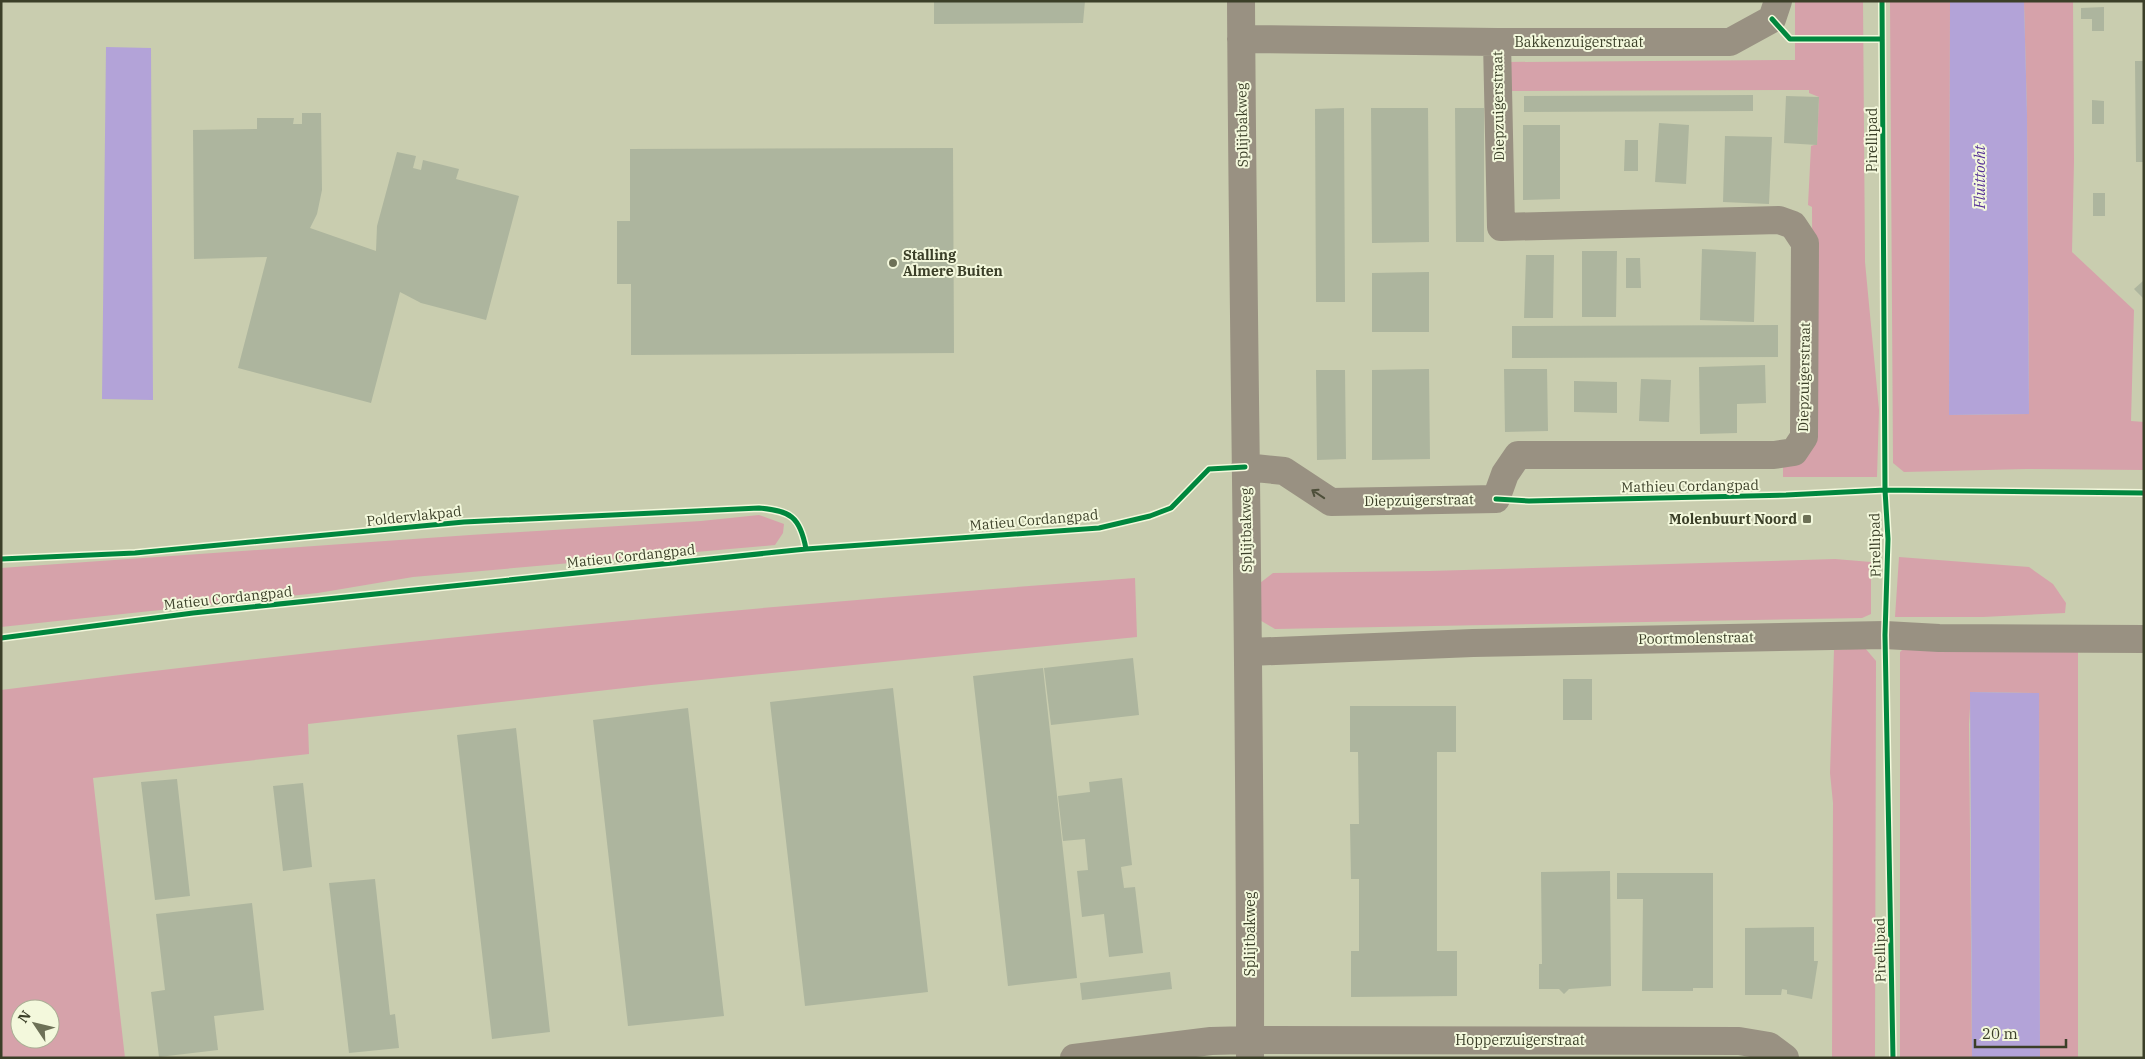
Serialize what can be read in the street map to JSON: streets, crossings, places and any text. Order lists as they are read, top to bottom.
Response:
{
  "streets": {
    "street": [
      "Bakkenzuigerstraat",
      "Diepzuigerstraat",
      "Splijtbakweg",
      "Poortmolenstraat",
      "Hopperzuigerstraat"
    ],
    "cycle path": [
      "Pirellipad",
      "Mathieu Cordangpad",
      "Poldervlakpad",
      "Matieu Cordangpad"
    ]
  },
  "crossings": [
    ["Bakkenzuigerstraat", "Diepzuigerstraat"],
    ["Bakkenzuigerstraat", "Splijtbakweg"],
    ["Diepzuigerstraat", "Splijtbakweg"],
    ["Splijtbakweg", "Poortmolenstraat"],
    ["Splijtbakweg", "Hopperzuigerstraat"]
  ],
  "water": ["Fluittocht"],
  "places": {
    "other": ["Stalling Almere Buiten"],
    "transit": ["Molenbuurt Noord"]
  },
  "scale_bar": "20 m",
  "north": "top left"
}
